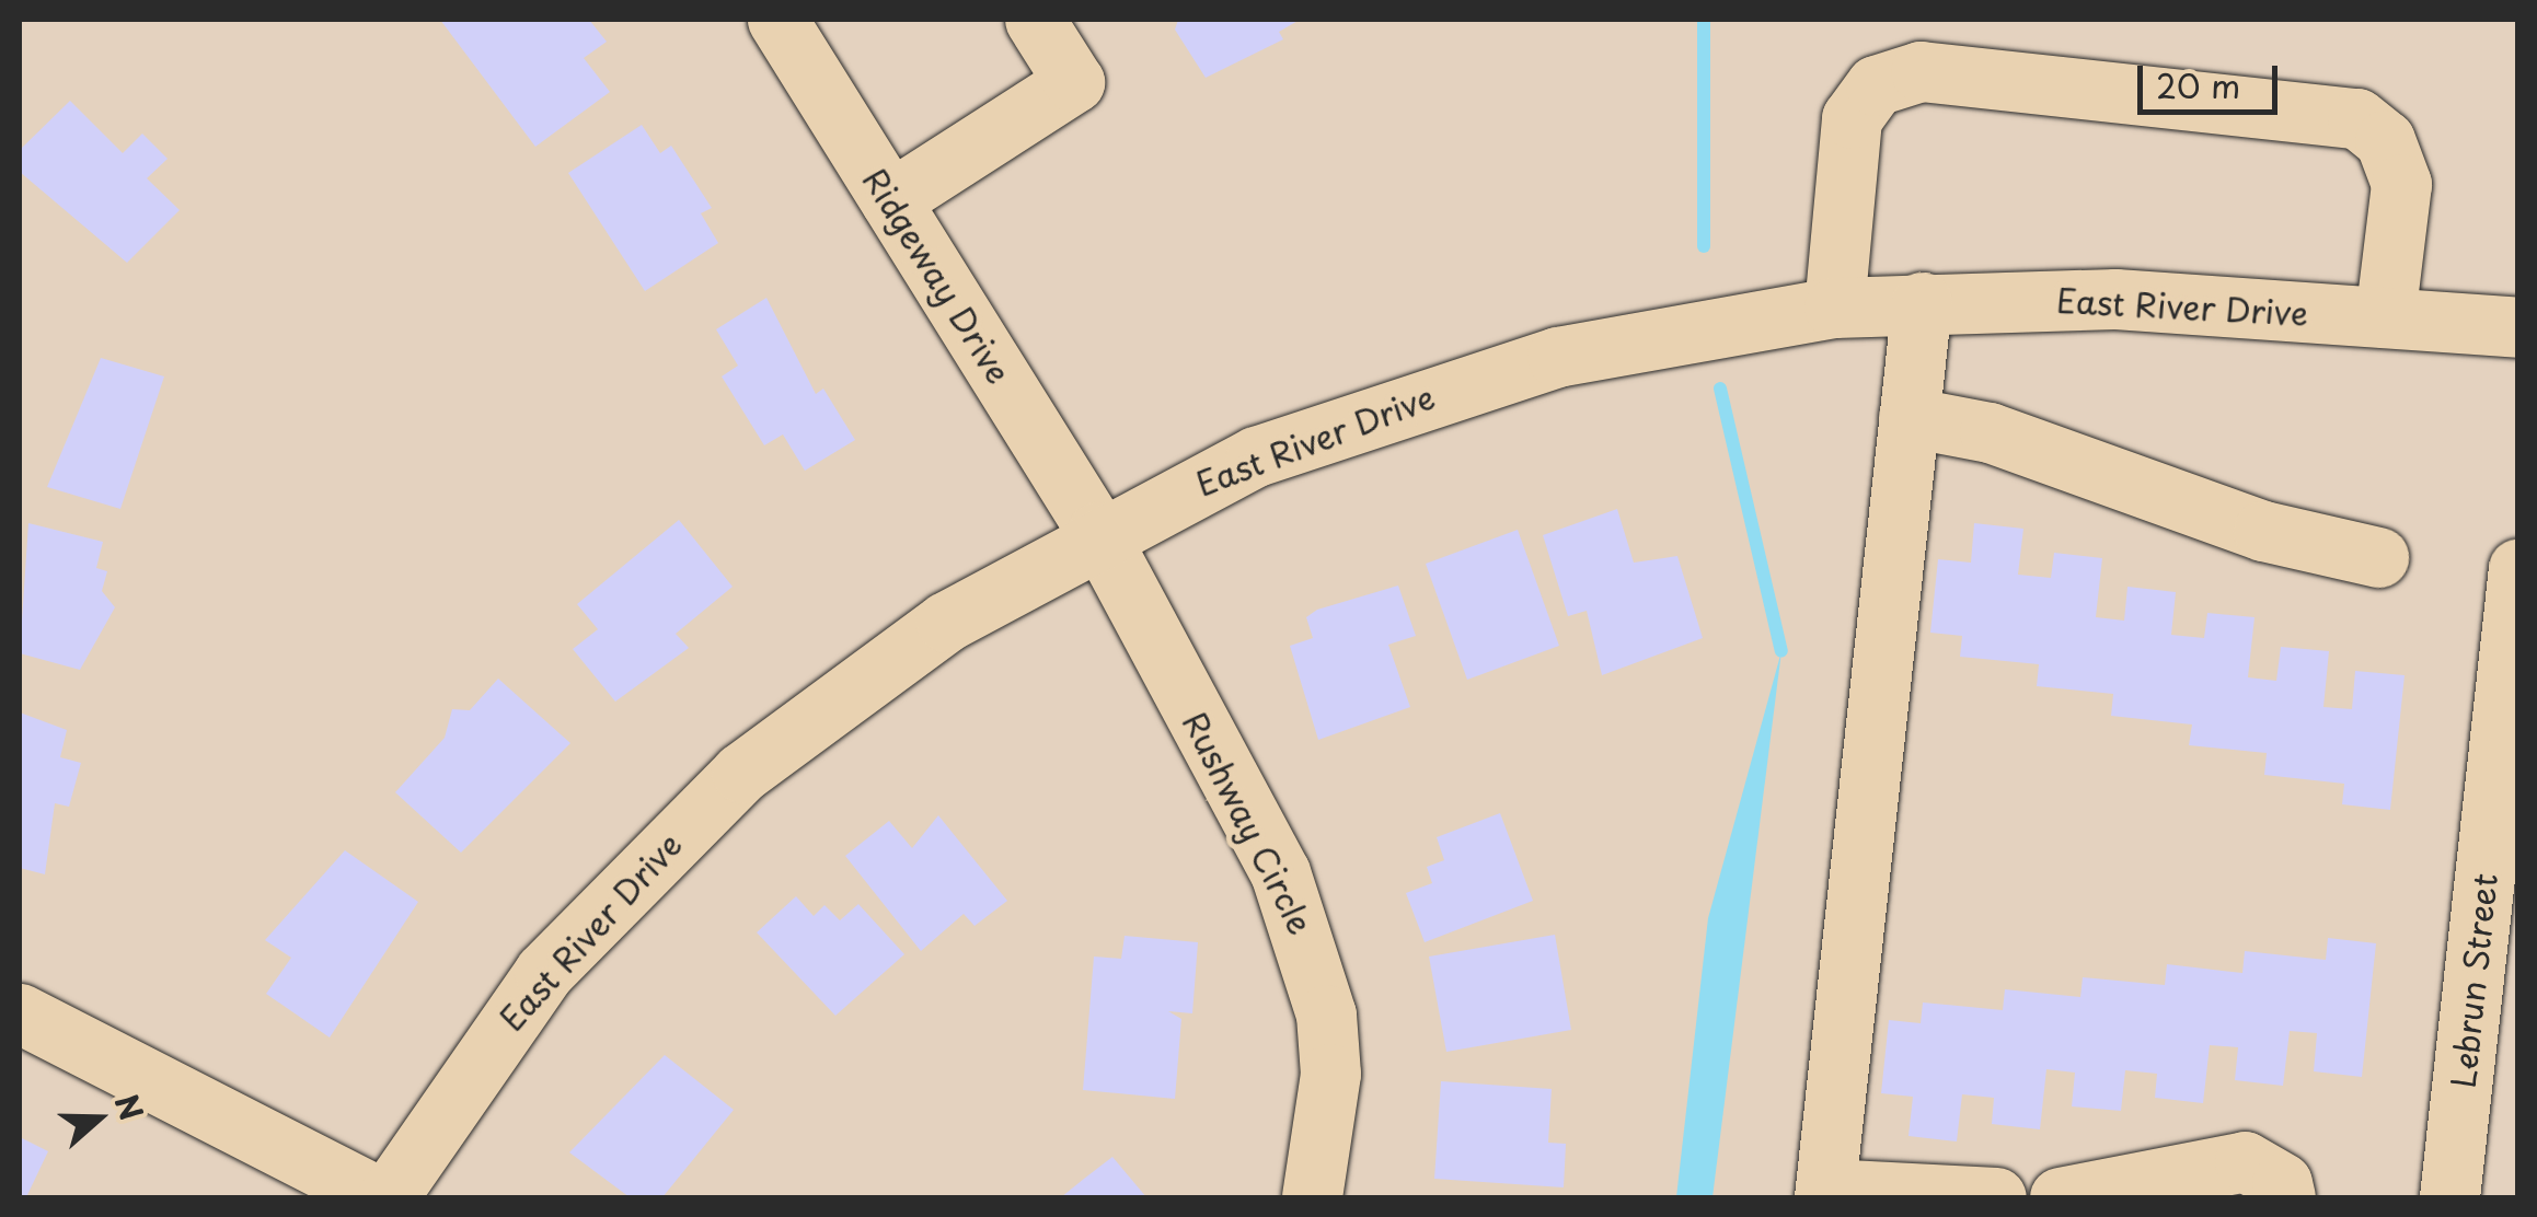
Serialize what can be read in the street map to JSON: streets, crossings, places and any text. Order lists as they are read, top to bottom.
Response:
{
  "streets": {
    "street": [
      "Ridgeway Drive",
      "East River Drive",
      "Rushway Circle",
      "Lebrun Street"
    ]
  },
  "crossings": [
    ["Ridgeway Drive", "East River Drive"],
    ["Ridgeway Drive", "Rushway Circle"],
    ["East River Drive", "Rushway Circle"]
  ],
  "scale_bar": "20 m",
  "north": "right"
}
